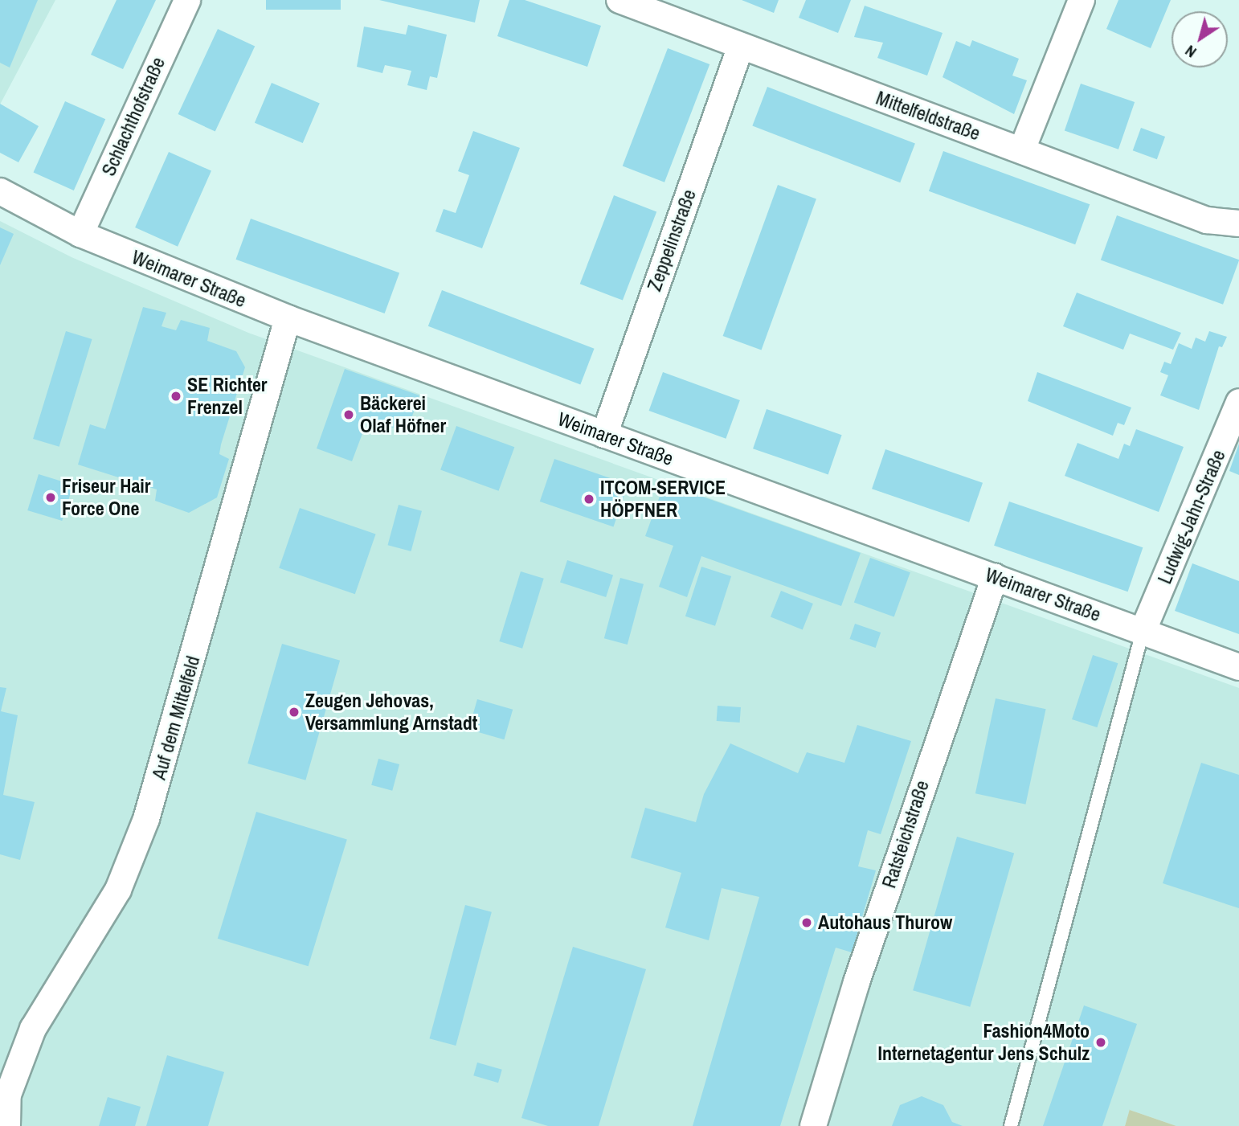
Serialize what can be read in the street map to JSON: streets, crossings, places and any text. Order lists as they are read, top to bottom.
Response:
{
  "streets": {
    "street": [
      "Mittelfeldstraße",
      "Schlachthofstraße",
      "Zeppelinstraße",
      "Weimarer Straße",
      "Ludwig-Jahn-Straße",
      "Auf dem Mittelfeld",
      "Ratsteichstraße"
    ]
  },
  "crossings": [
    ["Mittelfeldstraße", "Zeppelinstraße"],
    ["Schlachthofstraße", "Weimarer Straße"],
    ["Zeppelinstraße", "Weimarer Straße"],
    ["Weimarer Straße", "Ludwig-Jahn-Straße"],
    ["Weimarer Straße", "Auf dem Mittelfeld"],
    ["Weimarer Straße", "Ratsteichstraße"]
  ],
  "places": [
    "SE Richter Frenzel",
    "Bäckerei Olaf Höfner",
    "Friseur Hair Force One",
    "ITCOM-SERVICE HÖPFNER",
    "Zeugen Jehovas, Versammlung Arnstadt",
    "Autohaus Thurow",
    "Fashion4Moto Internetagentur Jens Schulz"
  ],
  "north": "bottom left"
}
